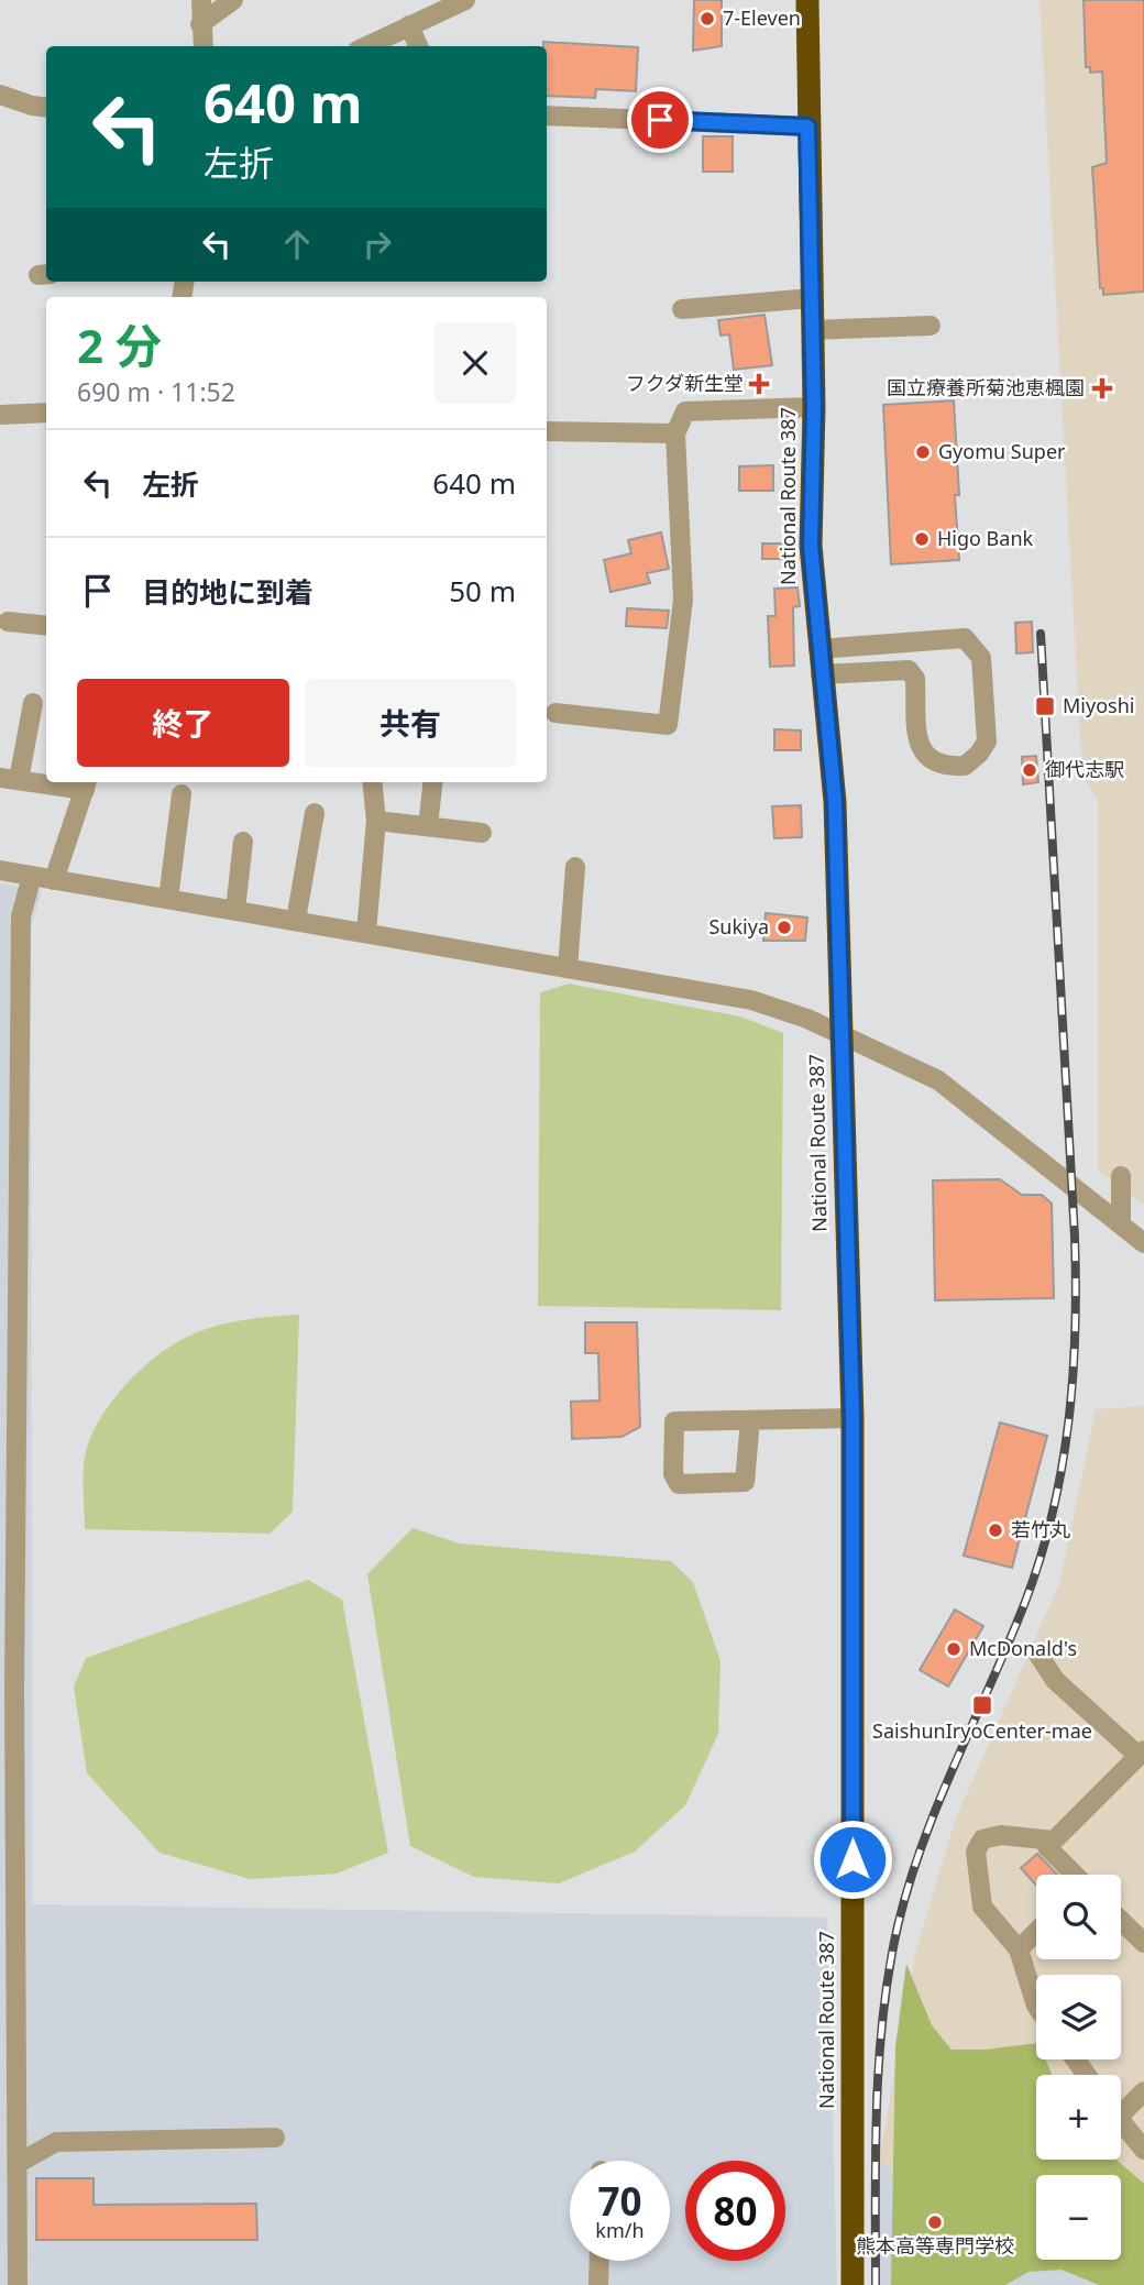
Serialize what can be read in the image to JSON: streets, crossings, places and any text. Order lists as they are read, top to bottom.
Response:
{
  "streets": {
    "highway": ["National Route 387"]
  },
  "places": {
    "other": [
      "7-Eleven",
      "Gyomu Super",
      "Higo Bank",
      "御代志駅",
      "Sukiya",
      "若竹丸",
      "McDonald's",
      "熊本高等専門学校"
    ],
    "health": ["フクダ新生堂", "国立療養所菊池恵楓園"],
    "transit": ["Miyoshi", "SaishunIryoCenter-mae"]
  },
  "page": {
    "turn": ["640 m", "左折"],
    "heading": ["2 分", "690 m · 11:52"],
    "list": [
      {
        "name": "左折",
        "value": "640 m"
      },
      {
        "name": "目的地に到着",
        "value": "50 m"
      }
    ],
    "buttons": ["終了", "共有"],
    "map_buttons": ["+", "−"],
    "speed": "70 km/h",
    "limit": "80"
  }
}
